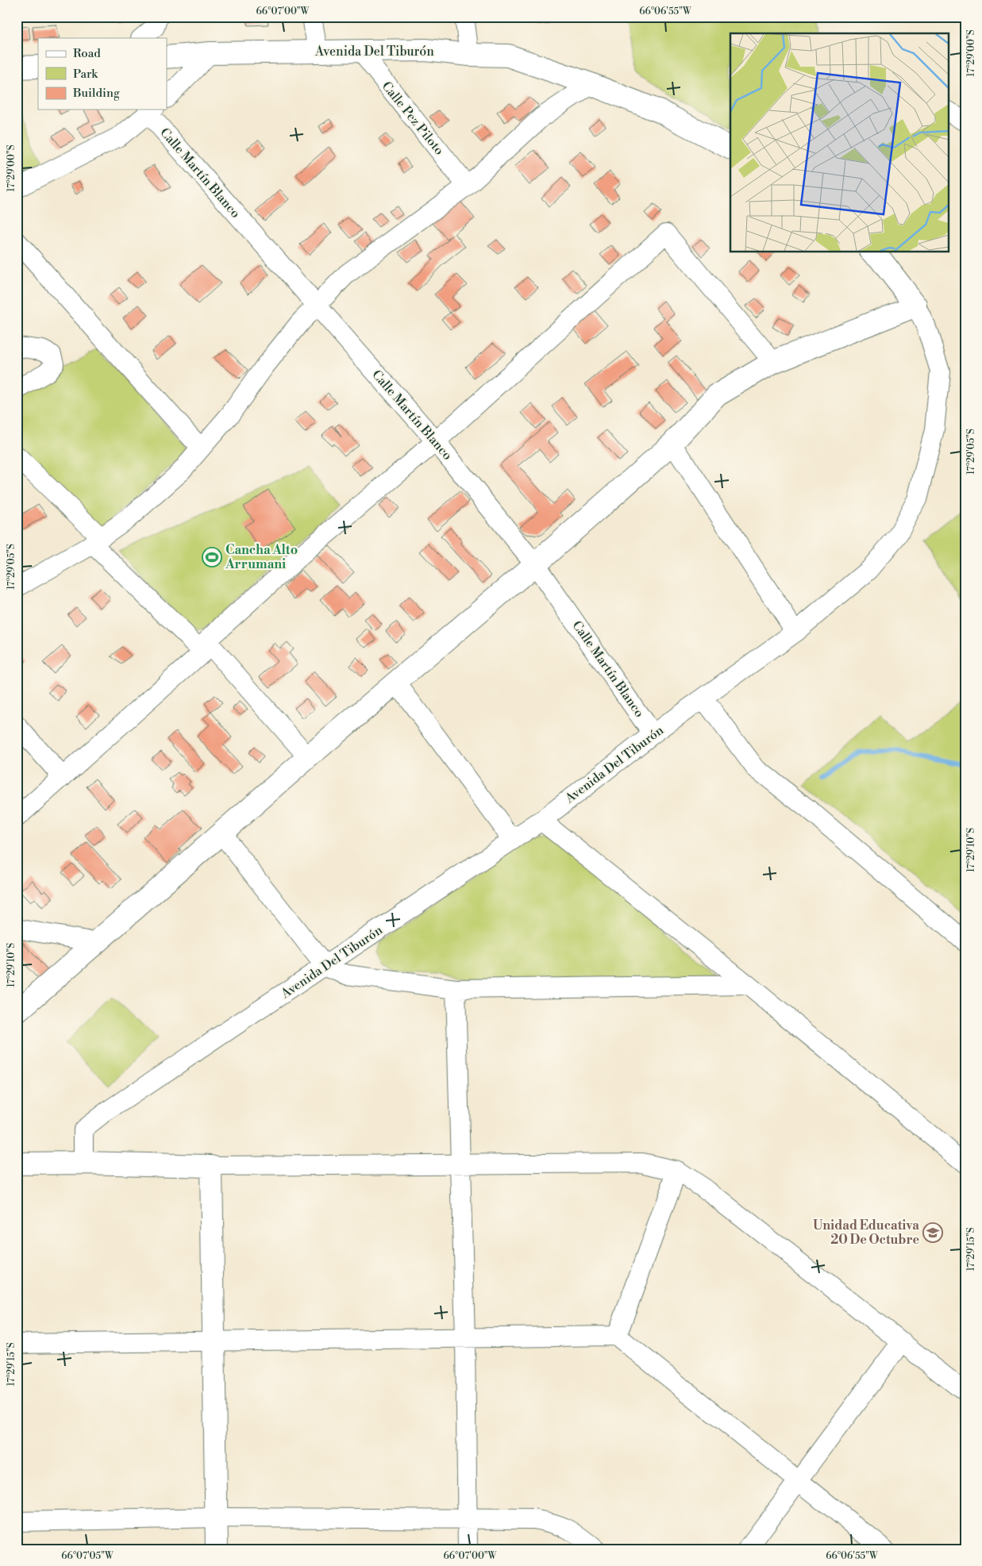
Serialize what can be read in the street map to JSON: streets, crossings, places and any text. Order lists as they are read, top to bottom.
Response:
{
  "streets": {
    "street": ["Avenida Del Tiburón", "Calle Pez Piloto", "Calle Martín Blanco"]
  },
  "crossings": [
    ["Avenida Del Tiburón", "Calle Pez Piloto"],
    ["Avenida Del Tiburón", "Calle Martín Blanco"]
  ],
  "places": {
    "sports": ["Cancha Alto Arrumani"],
    "school or university": ["Unidad Educativa 20 De Octubre"]
  },
  "legend": ["Road", "Park", "Building"],
  "coordinates": [
    "66°07'00\"W",
    "66°06'55\"W",
    "17°29'00\"S",
    "17°29'05\"S",
    "17°29'10\"S",
    "17°29'15\"S",
    "66°07'05\"W"
  ]
}
